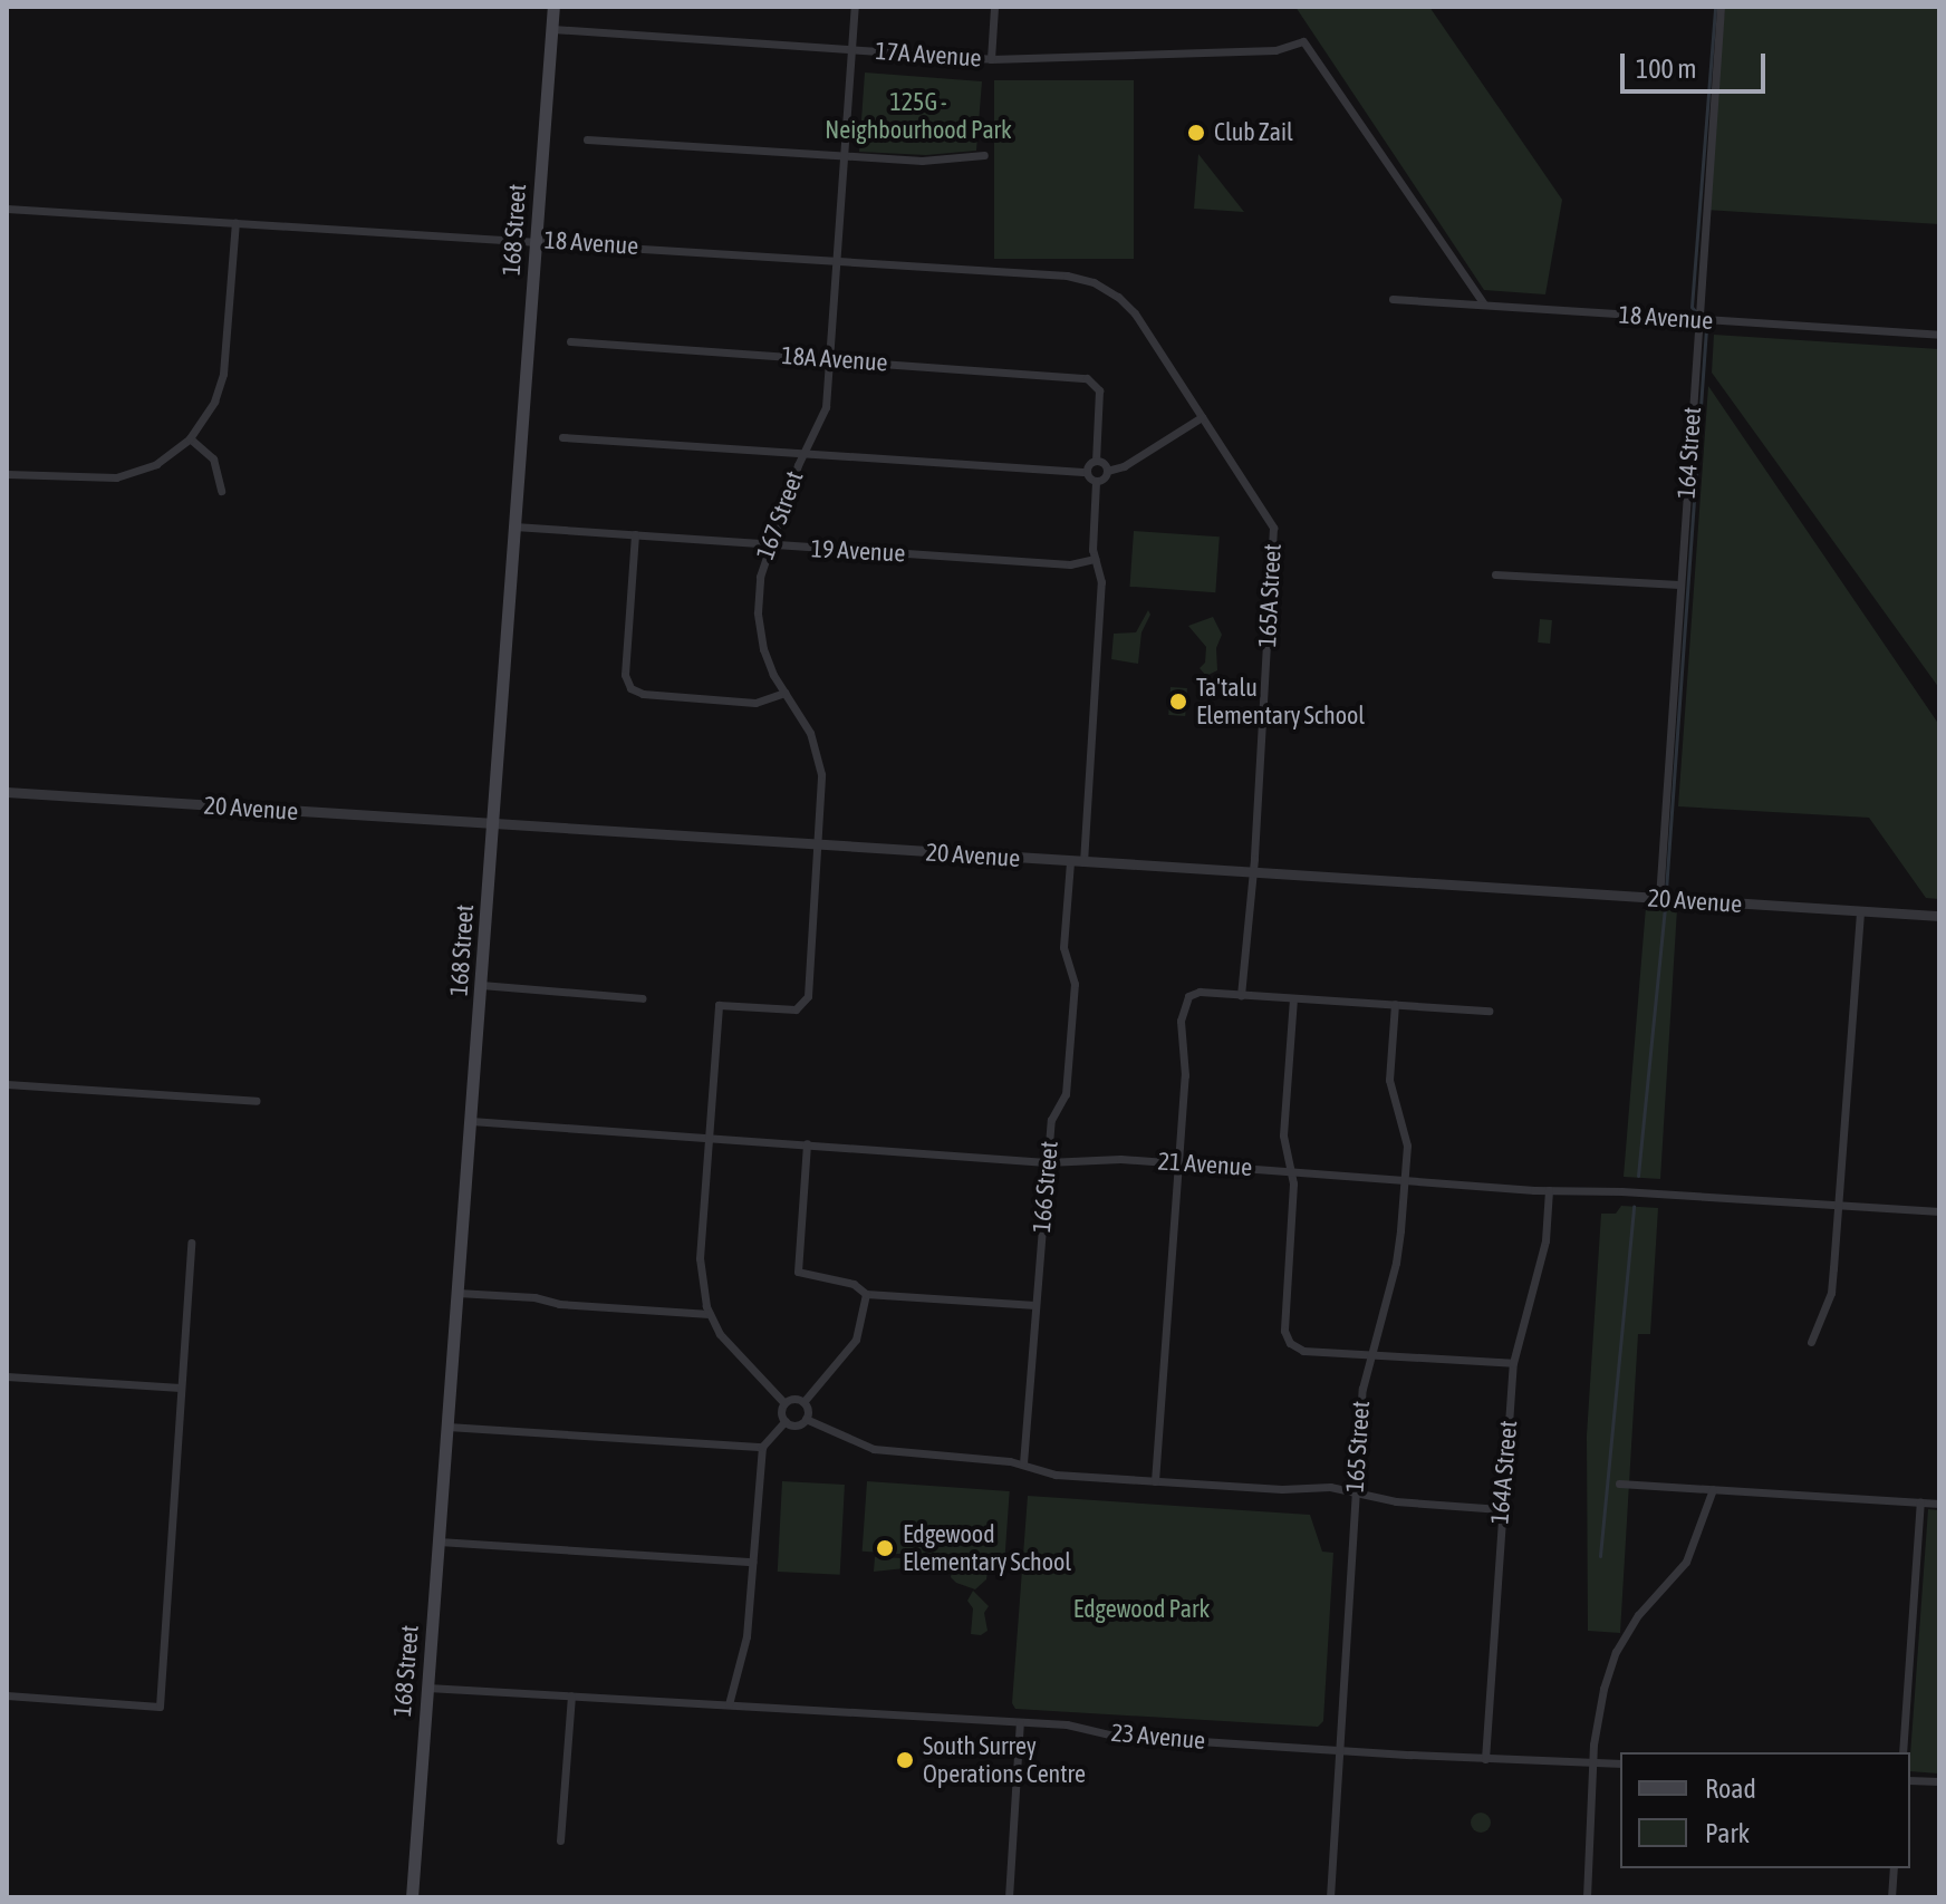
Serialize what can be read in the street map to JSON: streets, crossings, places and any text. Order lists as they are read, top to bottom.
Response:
{
  "streets": {
    "main road": ["168 Street"],
    "street": [
      "17A Avenue",
      "18 Avenue",
      "18A Avenue",
      "164 Street",
      "167 Street",
      "19 Avenue",
      "165A Street",
      "20 Avenue",
      "21 Avenue",
      "166 Street",
      "165 Street",
      "164A Street",
      "23 Avenue"
    ]
  },
  "crossings": [
    ["17A Avenue", "168 Street"],
    ["17A Avenue", "18 Avenue"],
    ["17A Avenue", "167 Street"],
    ["168 Street", "18 Avenue"],
    ["168 Street", "19 Avenue"],
    ["168 Street", "20 Avenue"],
    ["168 Street", "21 Avenue"],
    ["168 Street", "23 Avenue"],
    ["18 Avenue", "164 Street"],
    ["18 Avenue", "167 Street"],
    ["18 Avenue", "165A Street"],
    ["18A Avenue", "167 Street"],
    ["164 Street", "20 Avenue"],
    ["167 Street", "19 Avenue"],
    ["167 Street", "20 Avenue"],
    ["167 Street", "21 Avenue"],
    ["165A Street", "20 Avenue"],
    ["20 Avenue", "166 Street"],
    ["21 Avenue", "166 Street"],
    ["21 Avenue", "165 Street"],
    ["21 Avenue", "164A Street"],
    ["165 Street", "23 Avenue"],
    ["164A Street", "23 Avenue"]
  ],
  "parks": ["125G - Neighbourhood Park", "Edgewood Park"],
  "places": [
    "Club Zail",
    "Ta'talu Elementary School",
    "Edgewood Elementary School",
    "South Surrey Operations Centre"
  ],
  "legend": ["Road", "Park"],
  "scale_bar": "100 m"
}
